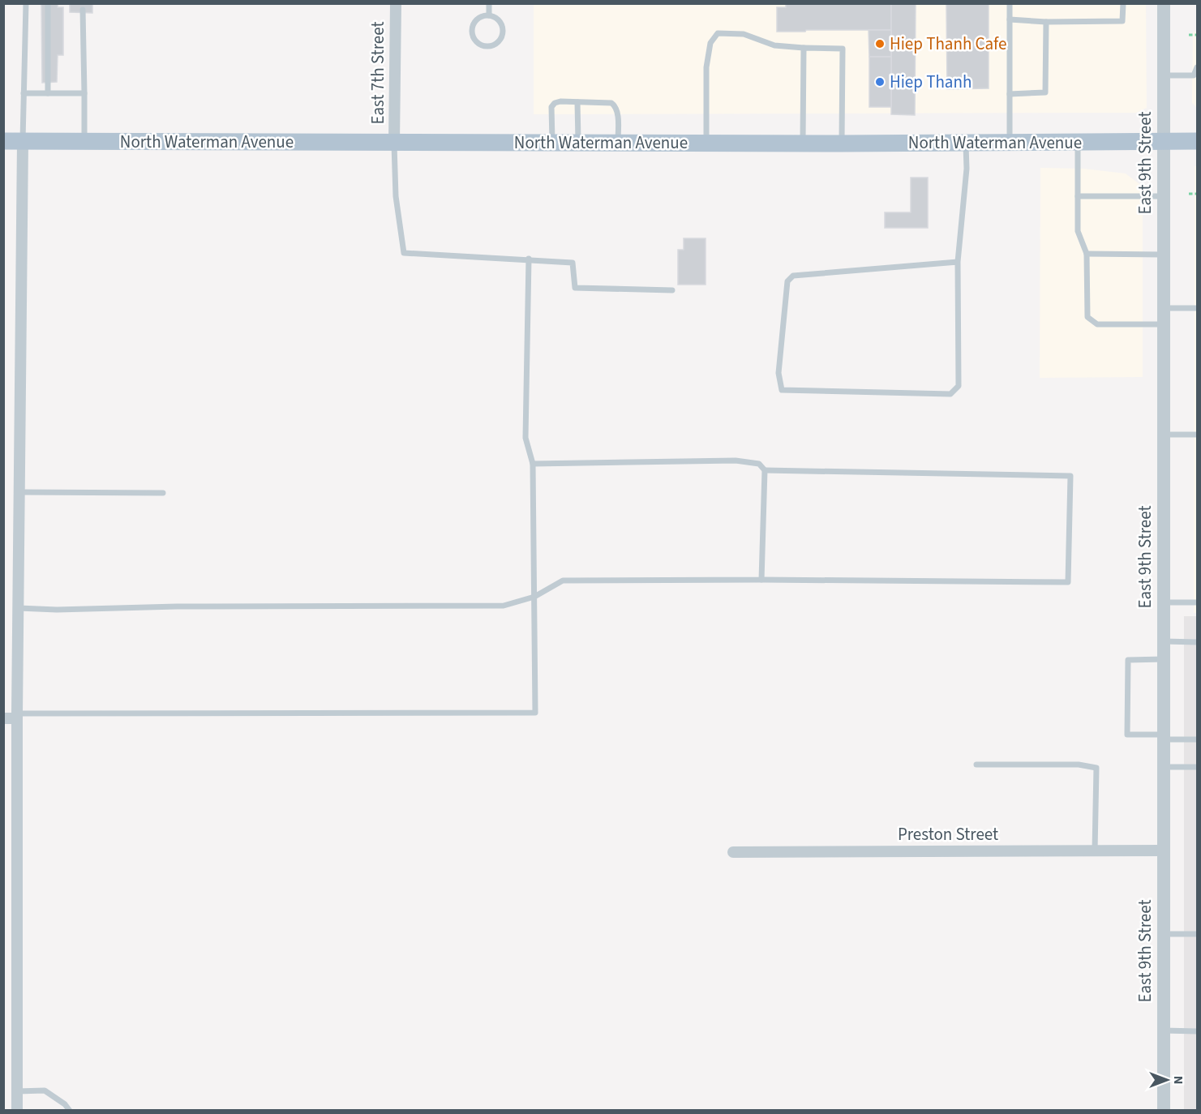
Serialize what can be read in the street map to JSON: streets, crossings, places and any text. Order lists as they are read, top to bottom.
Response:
{
  "streets": {
    "main road": ["North Waterman Avenue"],
    "street": ["East 7th Street", "East 9th Street", "Preston Street"]
  },
  "crossings": [
    ["East 7th Street", "North Waterman Avenue"],
    ["North Waterman Avenue", "East 9th Street"],
    ["East 9th Street", "Preston Street"]
  ],
  "places": ["Hiep Thanh Cafe", "Hiep Thanh"],
  "north": "right"
}
